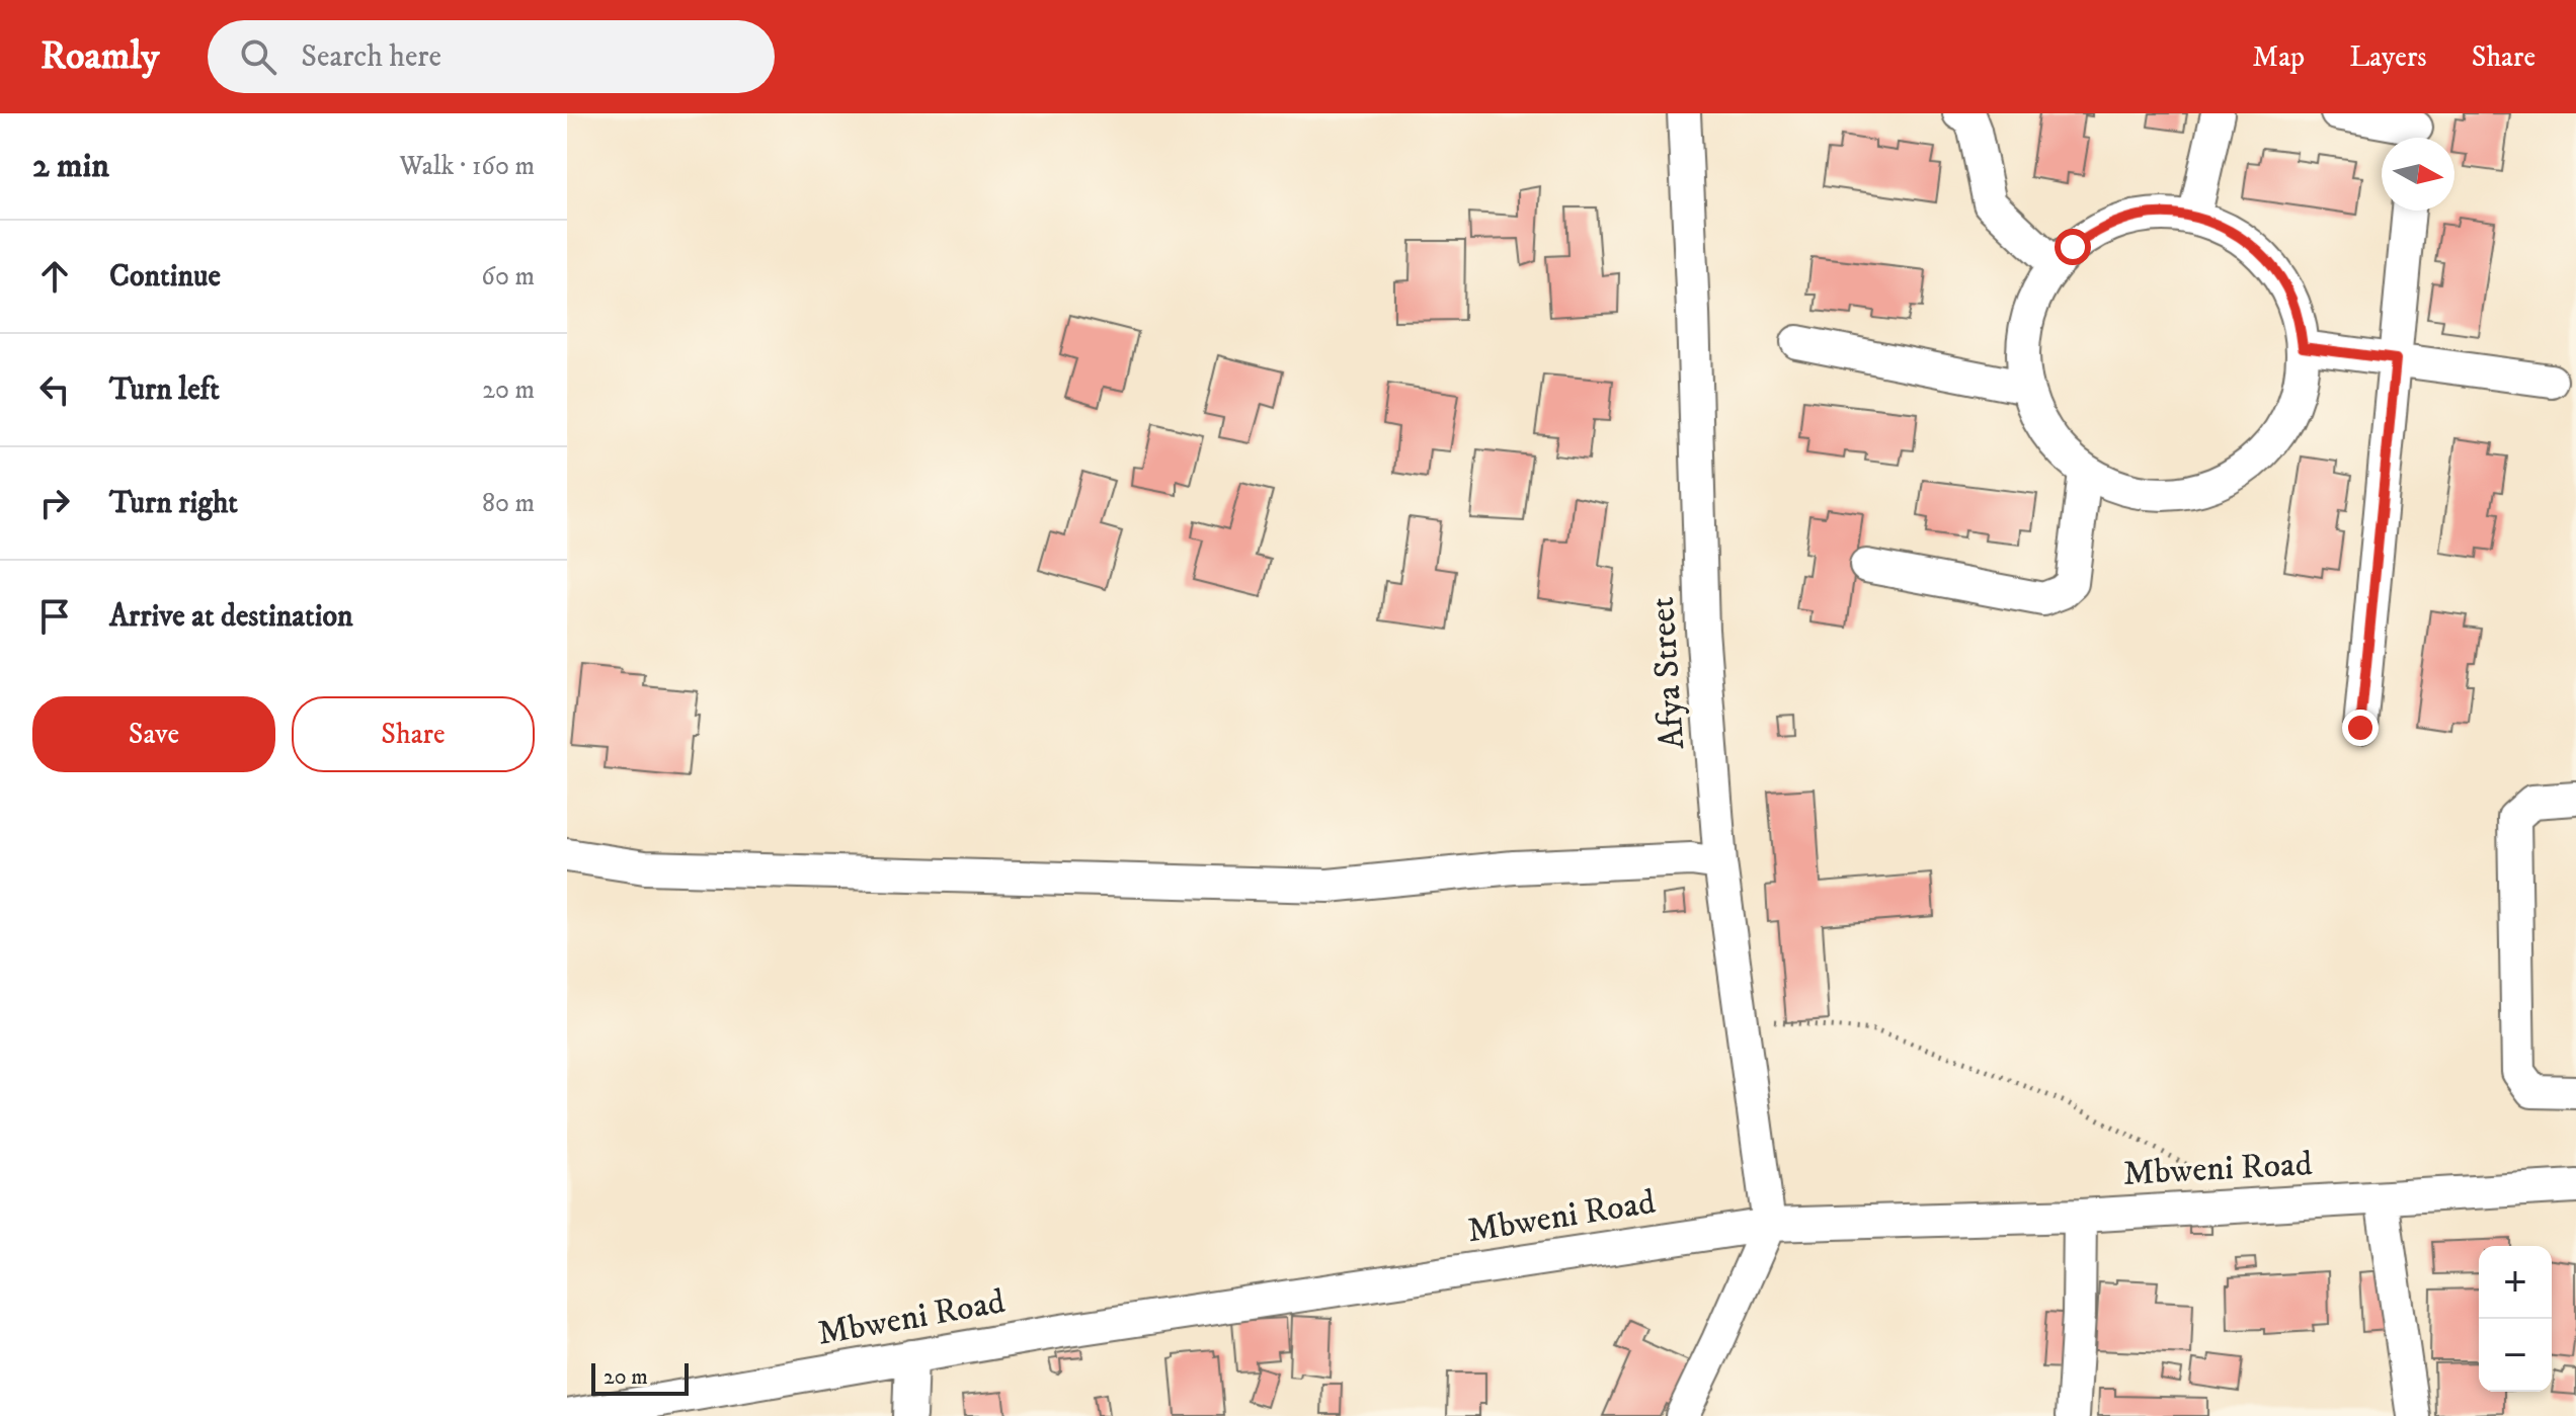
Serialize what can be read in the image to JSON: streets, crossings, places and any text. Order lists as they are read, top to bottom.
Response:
{
  "streets": {
    "street": ["Afya Street", "Mbweni Road"]
  },
  "crossings": [
    ["Afya Street", "Mbweni Road"]
  ],
  "scale_bar": "20 m",
  "north": "right",
  "page": {
    "header": "Roamly",
    "search": "Search here",
    "nav": ["Map", "Layers", "Share"],
    "heading": ["2 min", "Walk · 160 m"],
    "list": [
      ["Continue", "60 m"],
      ["Turn left", "20 m"],
      ["Turn right", "80 m"],
      "Arrive at destination"
    ],
    "buttons": ["Save", "Share"],
    "map_buttons": ["+", "−"],
    "scale": "20 m"
  }
}
